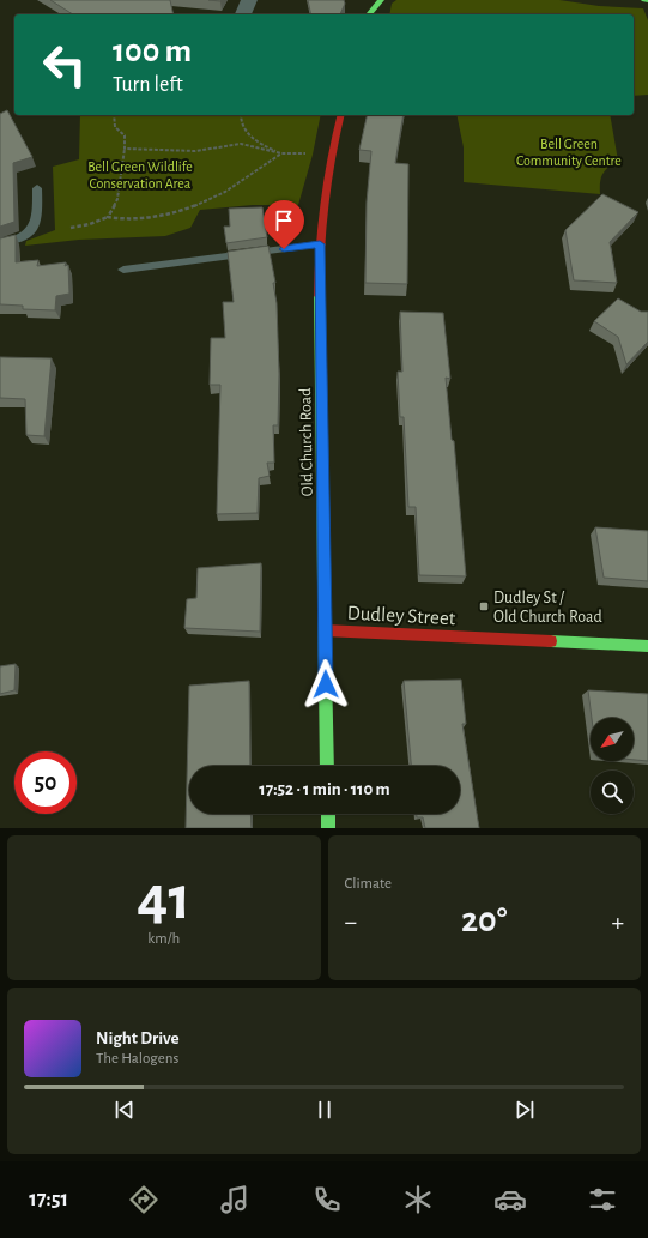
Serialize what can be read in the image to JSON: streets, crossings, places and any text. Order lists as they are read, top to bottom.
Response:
{
  "streets": {
    "main road": ["Old Church Road", "Dudley Street"]
  },
  "crossings": [
    ["Old Church Road", "Dudley Street"]
  ],
  "parks": ["Bell Green Community Centre", "Bell Green Wildlife Conservation Area"],
  "places": {
    "transit": ["Dudley St / Old Church Road"]
  },
  "north": "bottom left",
  "page": {
    "turn": ["100 m", "Turn left"],
    "limit": "50",
    "trip": "17:52 · 1 min · 110 m",
    "tile": [
      ["41", "km/h"],
      "Climate"
    ],
    "heat": ["−", "20°", "+"],
    "song": ["Night Drive", "The Halogens"],
    "tabs": "17:51"
  }
}
